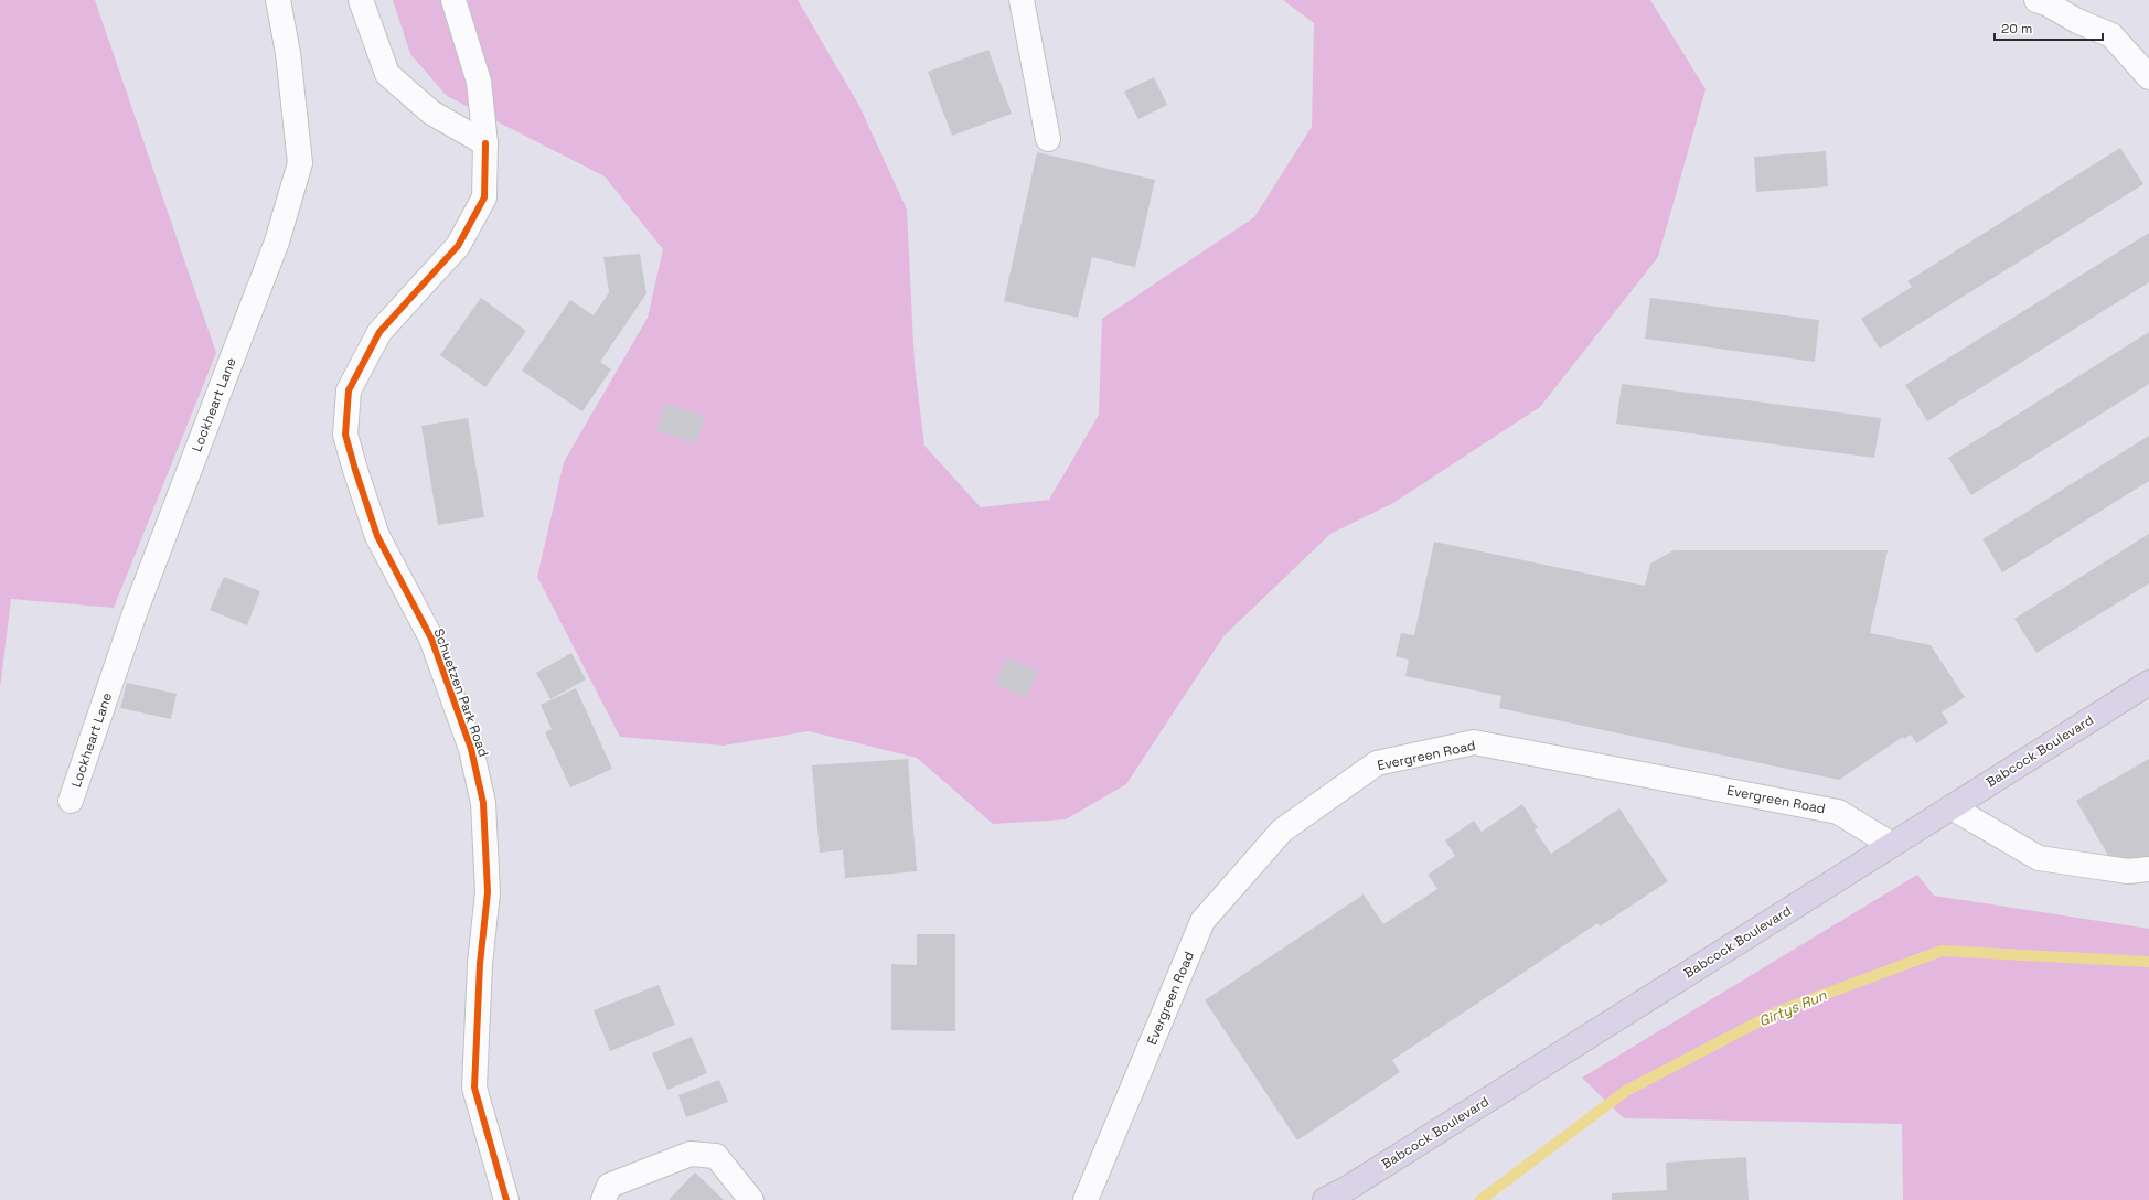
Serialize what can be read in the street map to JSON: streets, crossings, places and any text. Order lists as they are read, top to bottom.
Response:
{
  "streets": {
    "main road": ["Babcock Boulevard"],
    "street": ["Lockheart Lane", "Schuetzen Park Road", "Evergreen Road"]
  },
  "crossings": [
    ["Babcock Boulevard", "Evergreen Road"]
  ],
  "water": ["Girtys Run"],
  "scale_bar": "20 m"
}
